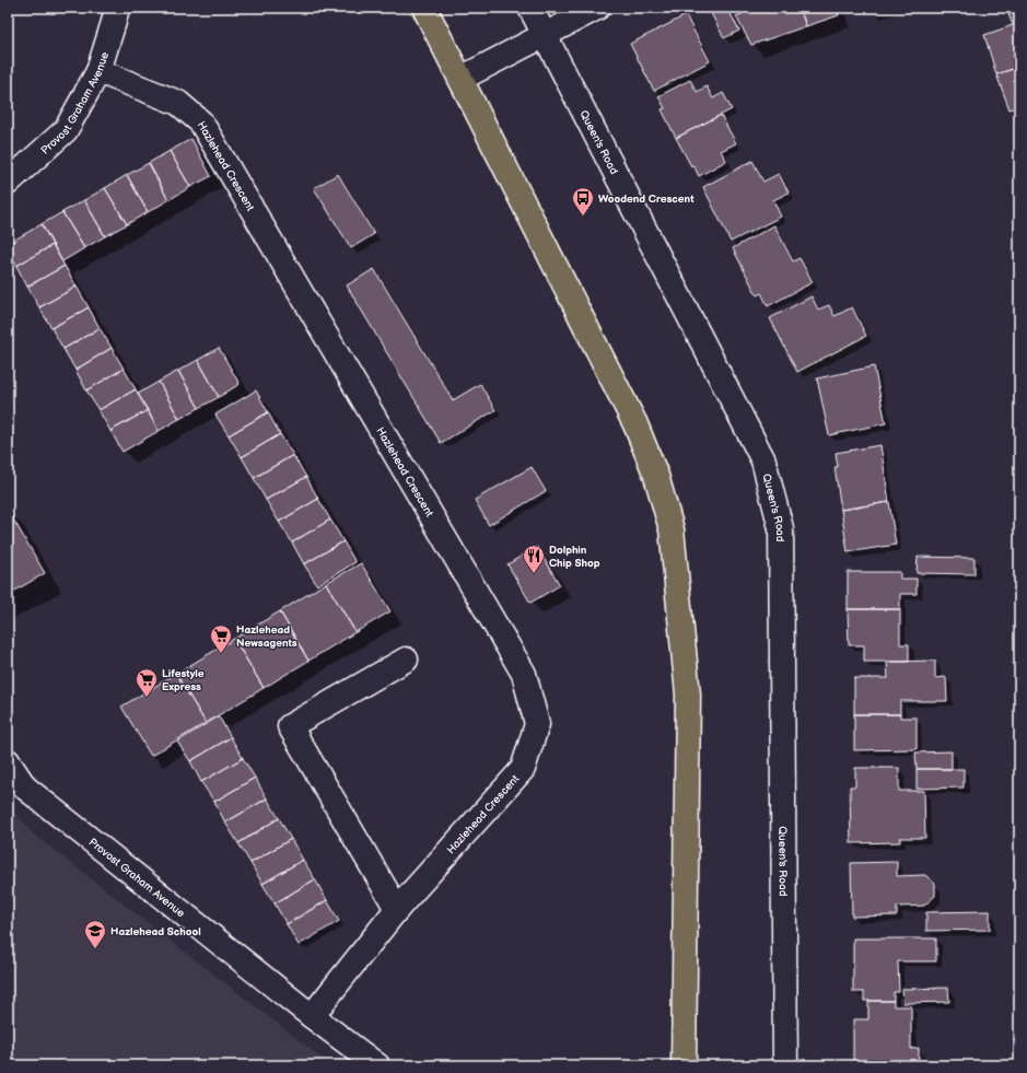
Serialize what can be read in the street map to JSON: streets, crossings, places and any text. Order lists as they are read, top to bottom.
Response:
{
  "streets": {
    "street": ["Provost Graham Avenue", "Queen's Road", "Hazlehead Crescent"]
  },
  "crossings": [
    ["Provost Graham Avenue", "Hazlehead Crescent"]
  ],
  "places": {
    "bus stop": ["Woodend Crescent"],
    "restaurant": ["Dolphin Chip Shop"],
    "supermarket": ["Hazlehead Newsagents", "Lifestyle Express"],
    "school or university": ["Hazlehead School"]
  }
}
